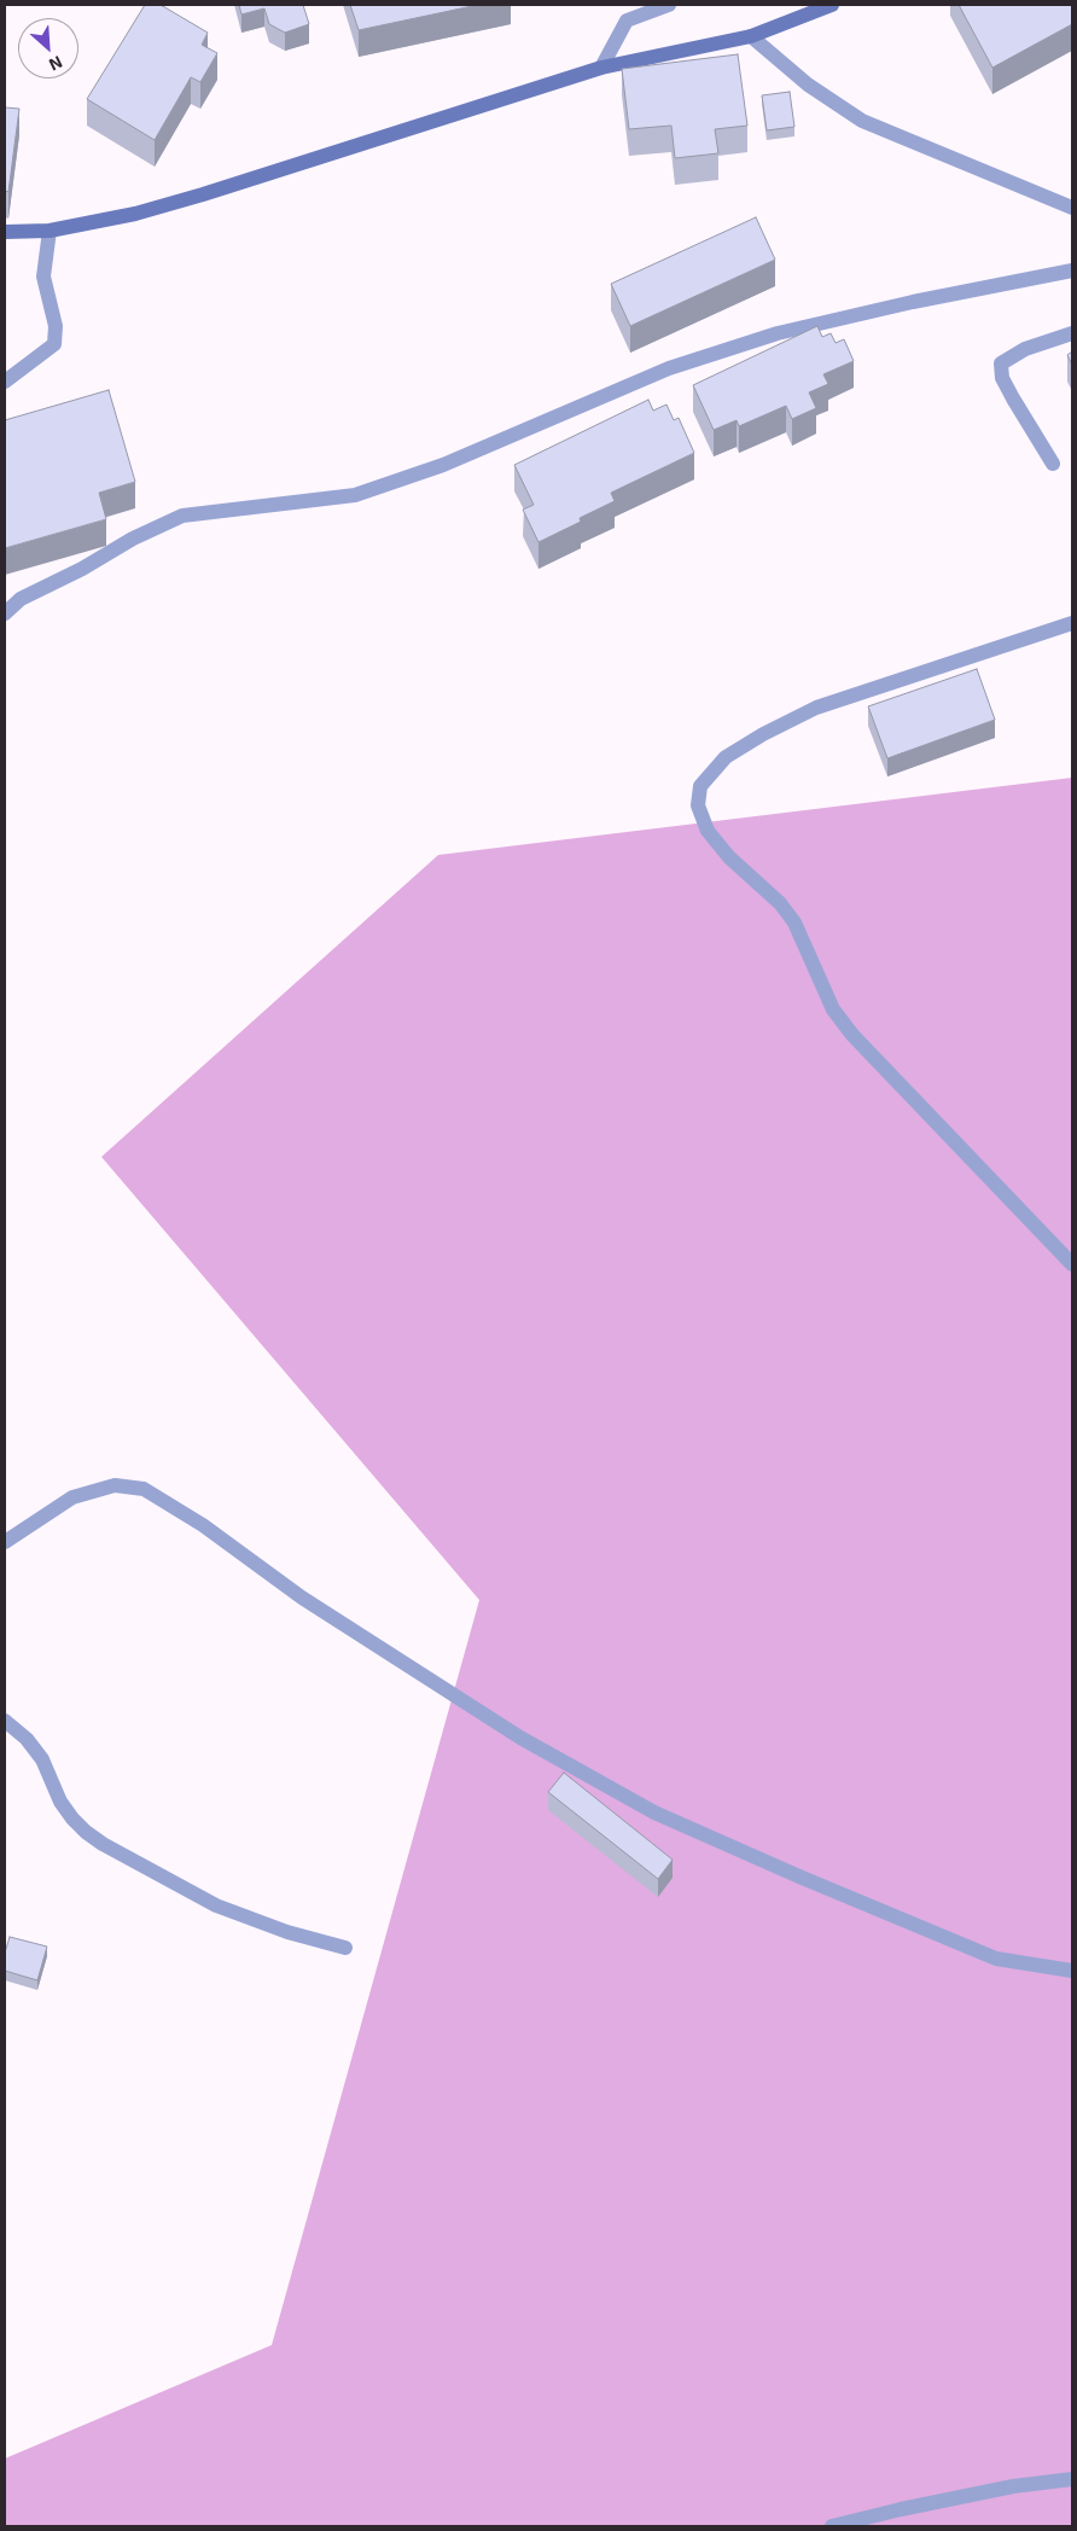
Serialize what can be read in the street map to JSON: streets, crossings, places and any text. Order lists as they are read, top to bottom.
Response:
{
  "north": "bottom right"
}
